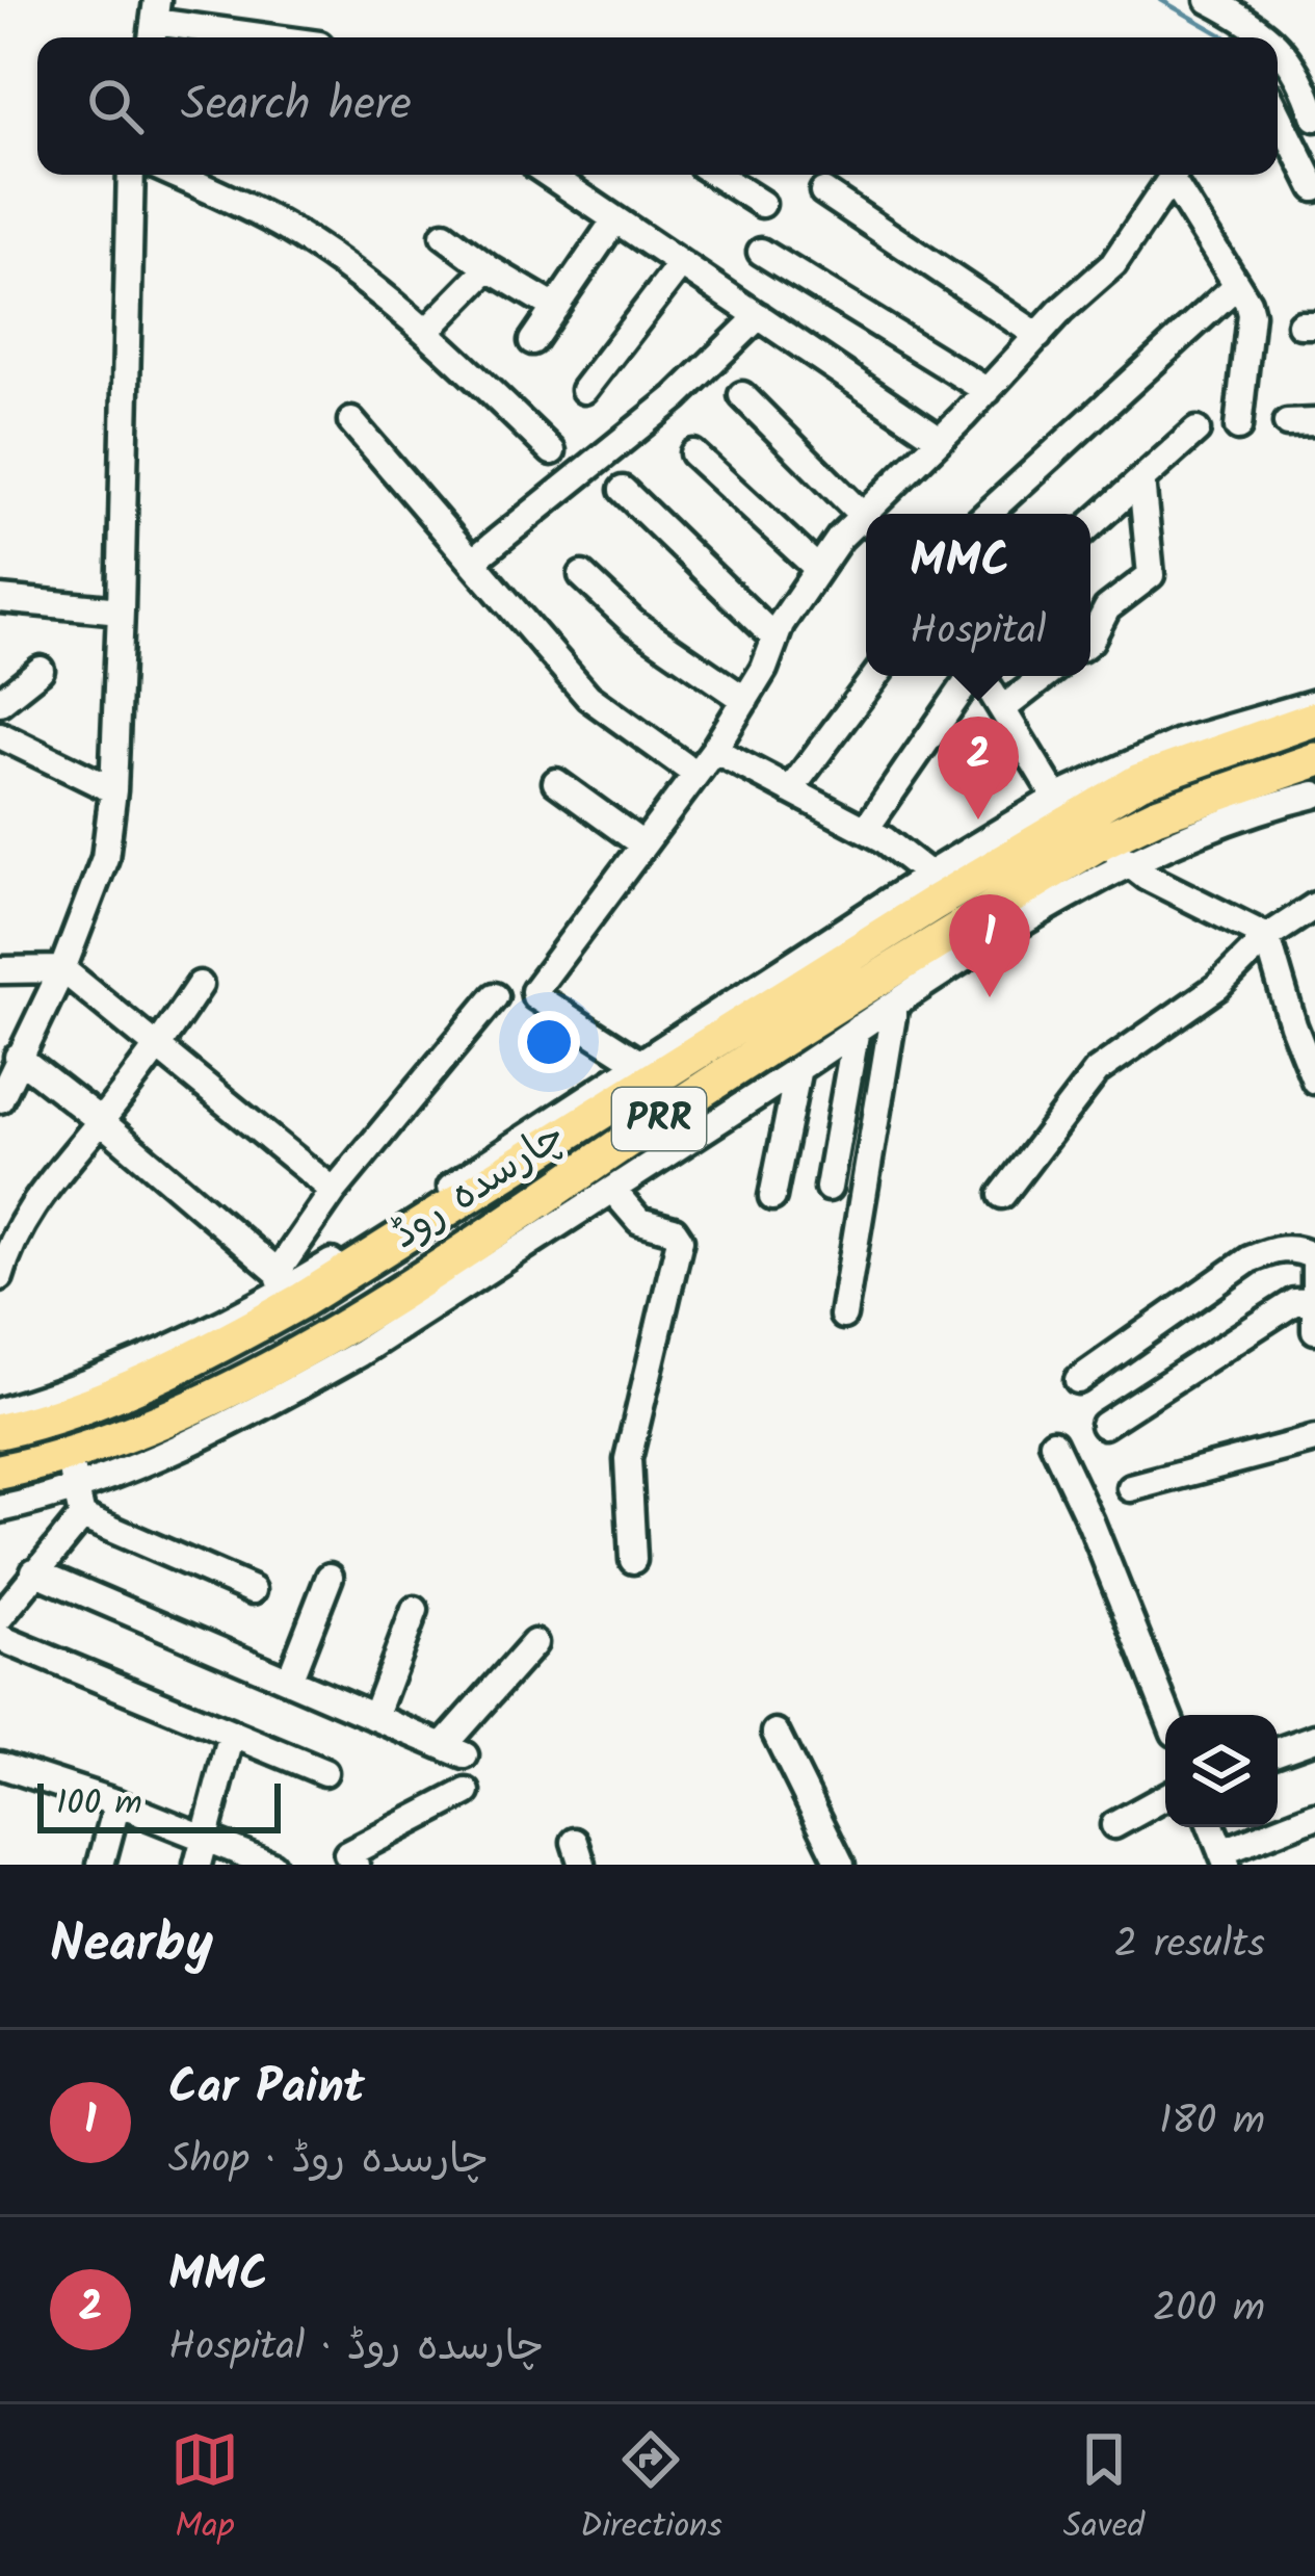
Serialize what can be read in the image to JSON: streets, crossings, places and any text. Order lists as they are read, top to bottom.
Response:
{
  "streets": {
    "highway": ["PRR", "چارسدہ روڈ"]
  },
  "scale_bar": "100 m",
  "page": {
    "search": "Search here",
    "popup": ["MMC", "Hospital"],
    "pins": ["2", "1"],
    "scale": "100 m",
    "heading": ["Nearby", "2 results"],
    "list": [
      {
        "mark": "1",
        "name": "Car Paint",
        "note": "Shop · چارسدہ روڈ",
        "value": "180 m"
      },
      {
        "mark": "2",
        "name": "MMC",
        "note": "Hospital · چارسدہ روڈ",
        "value": "200 m"
      }
    ],
    "nav": ["Map", "Directions", "Saved"]
  }
}
